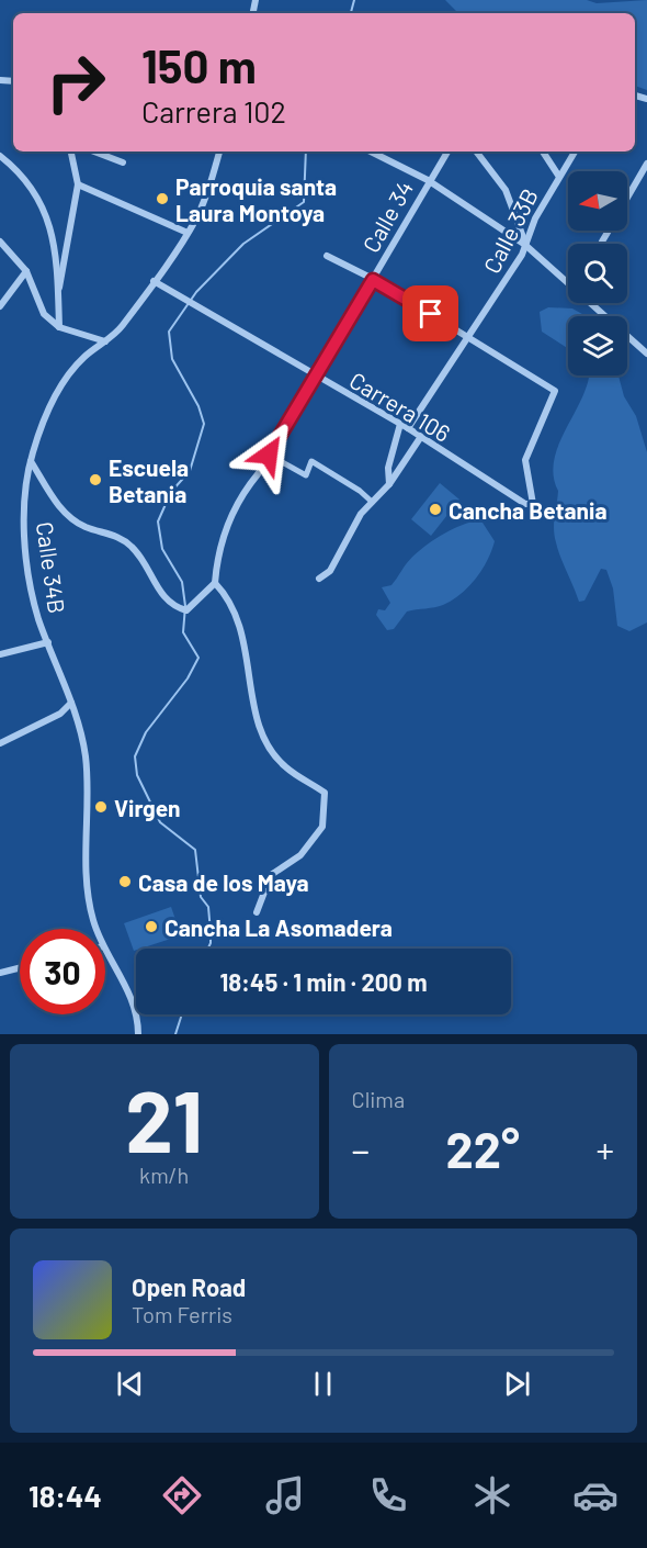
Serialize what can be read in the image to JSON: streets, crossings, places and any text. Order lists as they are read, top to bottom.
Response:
{
  "streets": {
    "street": [
      "Calle 34",
      "Calle 33B",
      "Carrera 106",
      "Calle 34B"
    ]
  },
  "crossings": [
    ["Calle 34", "Carrera 106"],
    ["Calle 33B", "Carrera 106"],
    ["Carrera 106", "Calle 34B"]
  ],
  "places": [
    "Parroquia santa Laura Montoya",
    "Escuela Betania",
    "Cancha Betania",
    "Virgen",
    "Casa de los Maya",
    "Cancha La Asomadera"
  ],
  "north": "left",
  "page": {
    "turn": ["150 m", "Carrera 102"],
    "limit": "30",
    "trip": "18:45 · 1 min · 200 m",
    "tile": [
      ["21", "km/h"],
      "Clima"
    ],
    "heat": ["−", "22°", "+"],
    "song": ["Open Road", "Tom Ferris"],
    "tabs": "18:44"
  }
}
